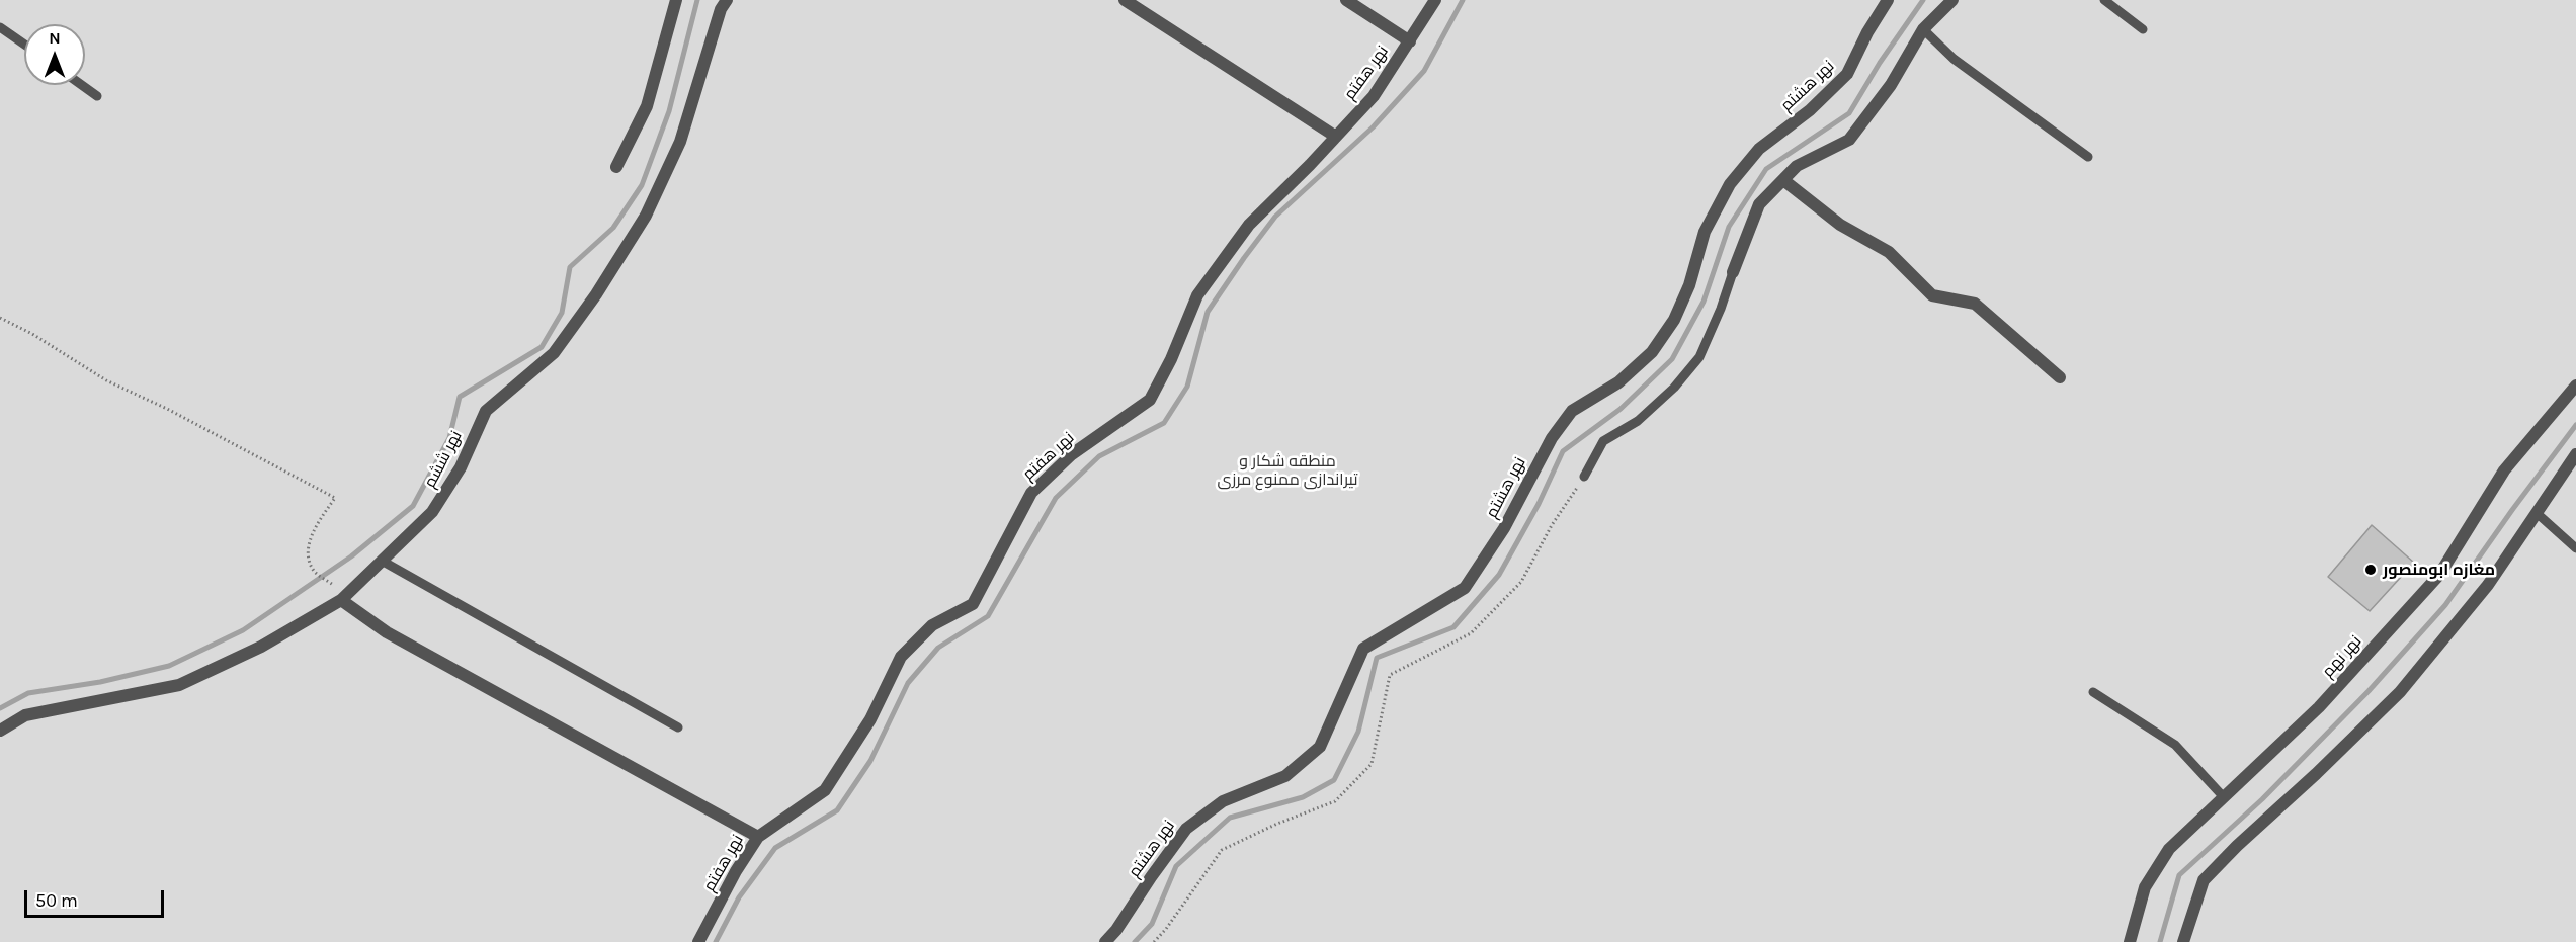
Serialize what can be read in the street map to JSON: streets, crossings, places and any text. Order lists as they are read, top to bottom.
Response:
{
  "streets": {
    "street": [
      "نهر هفتم",
      "نهر هشتم",
      "نهر ششم",
      "نهر نهم"
    ]
  },
  "parks": ["منطقه شکار و تیراندازی ممنوع مرزی"],
  "places": ["مغازه ابومنصور"],
  "scale_bar": "50 m",
  "north": "top"
}
